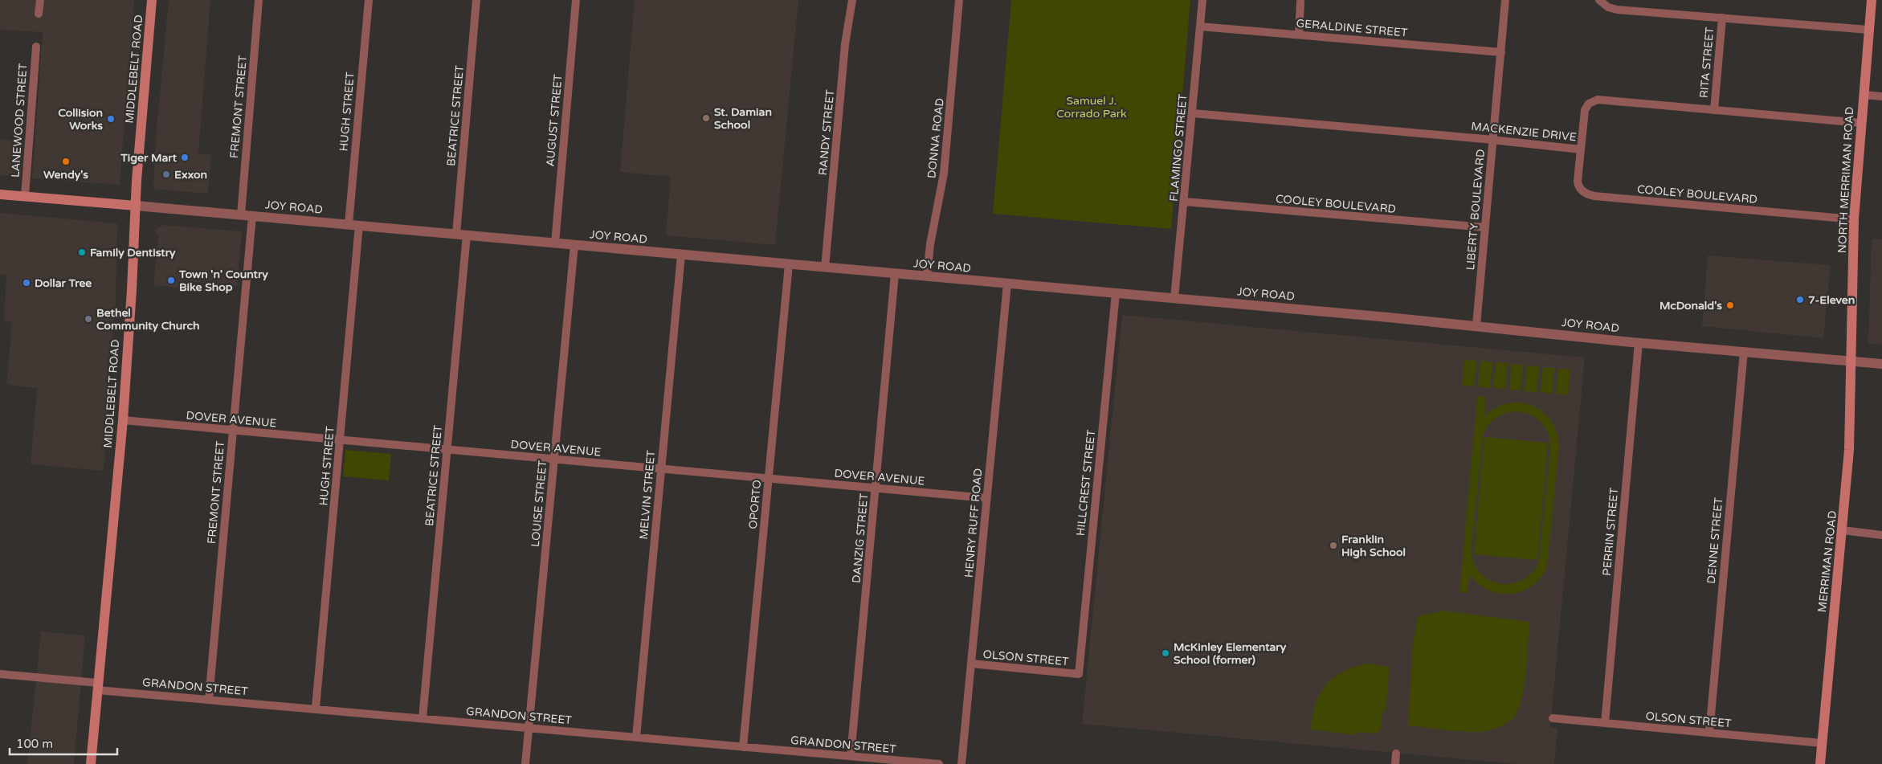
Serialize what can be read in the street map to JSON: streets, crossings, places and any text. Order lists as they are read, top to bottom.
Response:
{
  "streets": {
    "main road": [
      "MIDDLEBELT ROAD",
      "NORTH MERRIMAN ROAD",
      "JOY ROAD",
      "MERRIMAN ROAD"
    ],
    "street": [
      "GERALDINE STREET",
      "RITA STREET",
      "FREMONT STREET",
      "HUGH STREET",
      "BEATRICE STREET",
      "LANEWOOD STREET",
      "AUGUST STREET",
      "MACKENZIE DRIVE",
      "RANDY STREET",
      "DONNA ROAD",
      "FLAMINGO STREET",
      "COOLEY BOULEVARD",
      "LIBERTY BOULEVARD",
      "DOVER AVENUE",
      "HILLCREST STREET",
      "MELVIN STREET",
      "LOUISE STREET",
      "OPORTO",
      "HENRY RUFF ROAD",
      "PERRIN STREET",
      "DANZIG STREET",
      "DENNE STREET",
      "OLSON STREET",
      "GRANDON STREET"
    ]
  },
  "crossings": [
    ["GERALDINE STREET", "FLAMINGO STREET"],
    ["GERALDINE STREET", "LIBERTY BOULEVARD"],
    ["RITA STREET", "MACKENZIE DRIVE"],
    ["MIDDLEBELT ROAD", "JOY ROAD"],
    ["MIDDLEBELT ROAD", "DOVER AVENUE"],
    ["MIDDLEBELT ROAD", "GRANDON STREET"],
    ["FREMONT STREET", "JOY ROAD"],
    ["FREMONT STREET", "DOVER AVENUE"],
    ["FREMONT STREET", "GRANDON STREET"],
    ["HUGH STREET", "JOY ROAD"],
    ["HUGH STREET", "DOVER AVENUE"],
    ["HUGH STREET", "GRANDON STREET"],
    ["BEATRICE STREET", "JOY ROAD"],
    ["BEATRICE STREET", "DOVER AVENUE"],
    ["BEATRICE STREET", "GRANDON STREET"],
    ["LANEWOOD STREET", "JOY ROAD"],
    ["AUGUST STREET", "JOY ROAD"],
    ["MACKENZIE DRIVE", "FLAMINGO STREET"],
    ["MACKENZIE DRIVE", "NORTH MERRIMAN ROAD"],
    ["MACKENZIE DRIVE", "COOLEY BOULEVARD"],
    ["MACKENZIE DRIVE", "LIBERTY BOULEVARD"],
    ["RANDY STREET", "JOY ROAD"],
    ["DONNA ROAD", "JOY ROAD"],
    ["FLAMINGO STREET", "COOLEY BOULEVARD"],
    ["FLAMINGO STREET", "JOY ROAD"],
    ["NORTH MERRIMAN ROAD", "COOLEY BOULEVARD"],
    ["NORTH MERRIMAN ROAD", "JOY ROAD"],
    ["NORTH MERRIMAN ROAD", "MERRIMAN ROAD"],
    ["COOLEY BOULEVARD", "LIBERTY BOULEVARD"],
    ["JOY ROAD", "LIBERTY BOULEVARD"],
    ["JOY ROAD", "HILLCREST STREET"],
    ["JOY ROAD", "MELVIN STREET"],
    ["JOY ROAD", "LOUISE STREET"],
    ["JOY ROAD", "OPORTO"],
    ["JOY ROAD", "HENRY RUFF ROAD"],
    ["JOY ROAD", "PERRIN STREET"],
    ["JOY ROAD", "DANZIG STREET"],
    ["JOY ROAD", "DENNE STREET"],
    ["JOY ROAD", "MERRIMAN ROAD"],
    ["DOVER AVENUE", "MELVIN STREET"],
    ["DOVER AVENUE", "LOUISE STREET"],
    ["DOVER AVENUE", "OPORTO"],
    ["DOVER AVENUE", "HENRY RUFF ROAD"],
    ["DOVER AVENUE", "DANZIG STREET"],
    ["HILLCREST STREET", "OLSON STREET"],
    ["MELVIN STREET", "GRANDON STREET"],
    ["LOUISE STREET", "GRANDON STREET"],
    ["OPORTO", "GRANDON STREET"],
    ["HENRY RUFF ROAD", "OLSON STREET"],
    ["PERRIN STREET", "OLSON STREET"],
    ["DANZIG STREET", "GRANDON STREET"],
    ["DENNE STREET", "OLSON STREET"],
    ["MERRIMAN ROAD", "OLSON STREET"]
  ],
  "parks": ["Samuel J. Corrado Park"],
  "places": [
    "St. Damian School",
    "Collision Works",
    "Tiger Mart",
    "Wendy's",
    "Exxon",
    "Family Dentistry",
    "Town 'n' Country Bike Shop",
    "Dollar Tree",
    "7-Eleven",
    "McDonald's",
    "Bethel Community Church",
    "Franklin High School",
    "McKinley Elementary School (former)"
  ],
  "scale_bar": "100 m"
}
